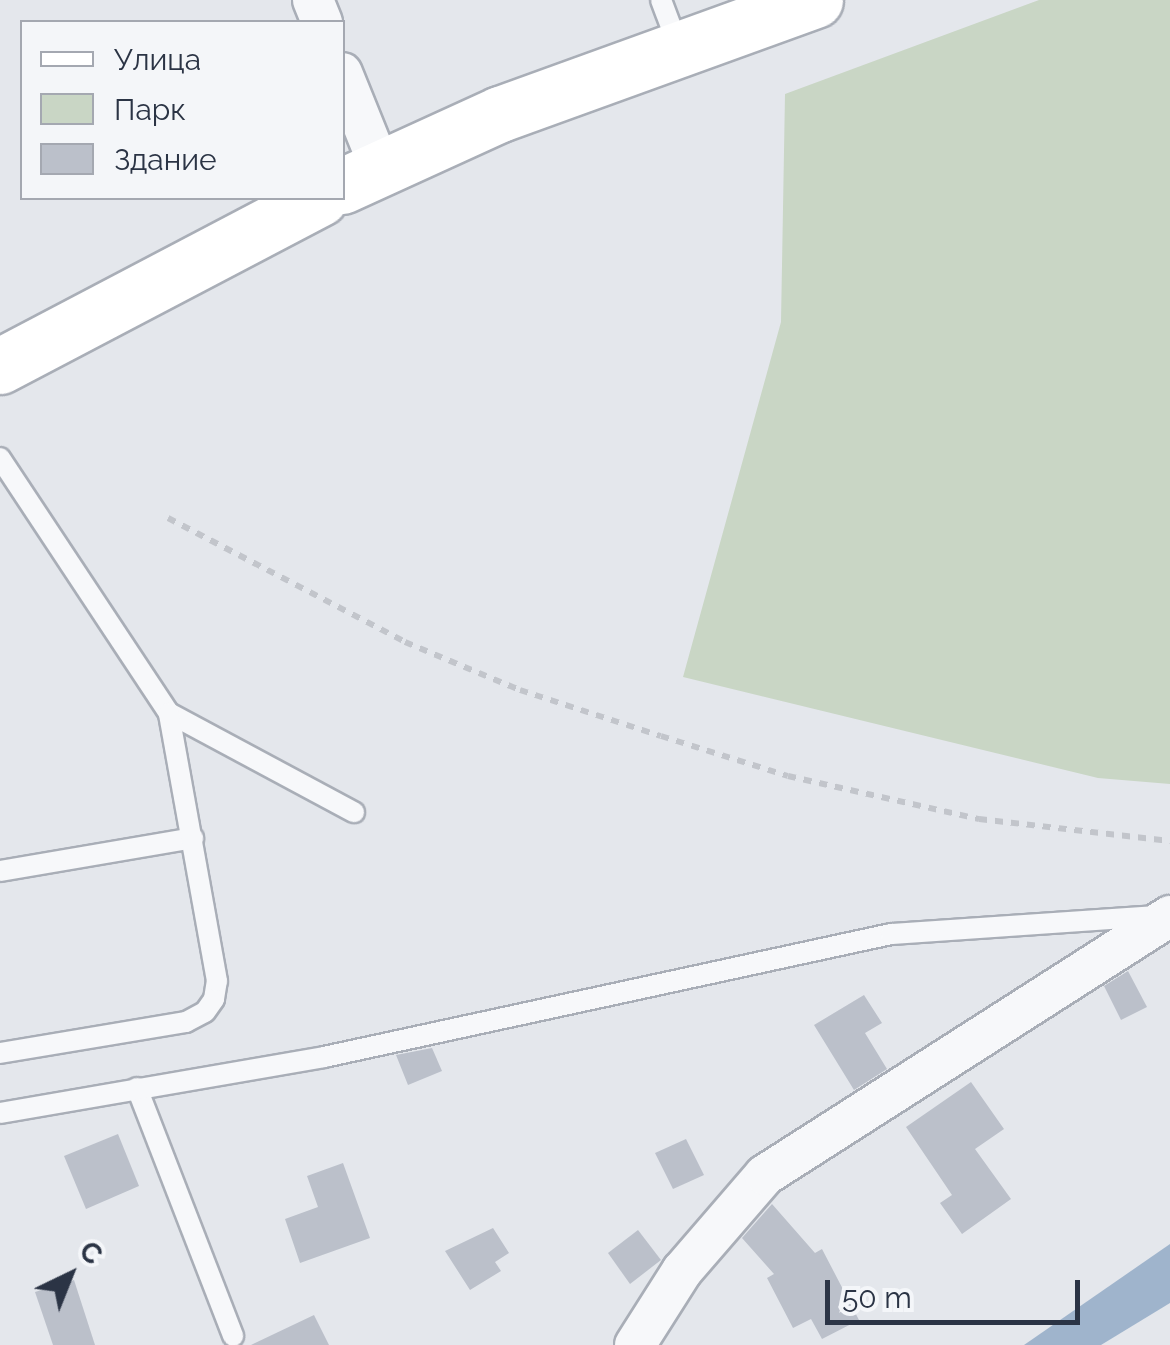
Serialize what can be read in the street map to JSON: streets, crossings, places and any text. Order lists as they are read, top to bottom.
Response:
{
  "legend": ["Улица", "Парк", "Здание"],
  "scale_bar": "50 m",
  "north": "top right"
}
